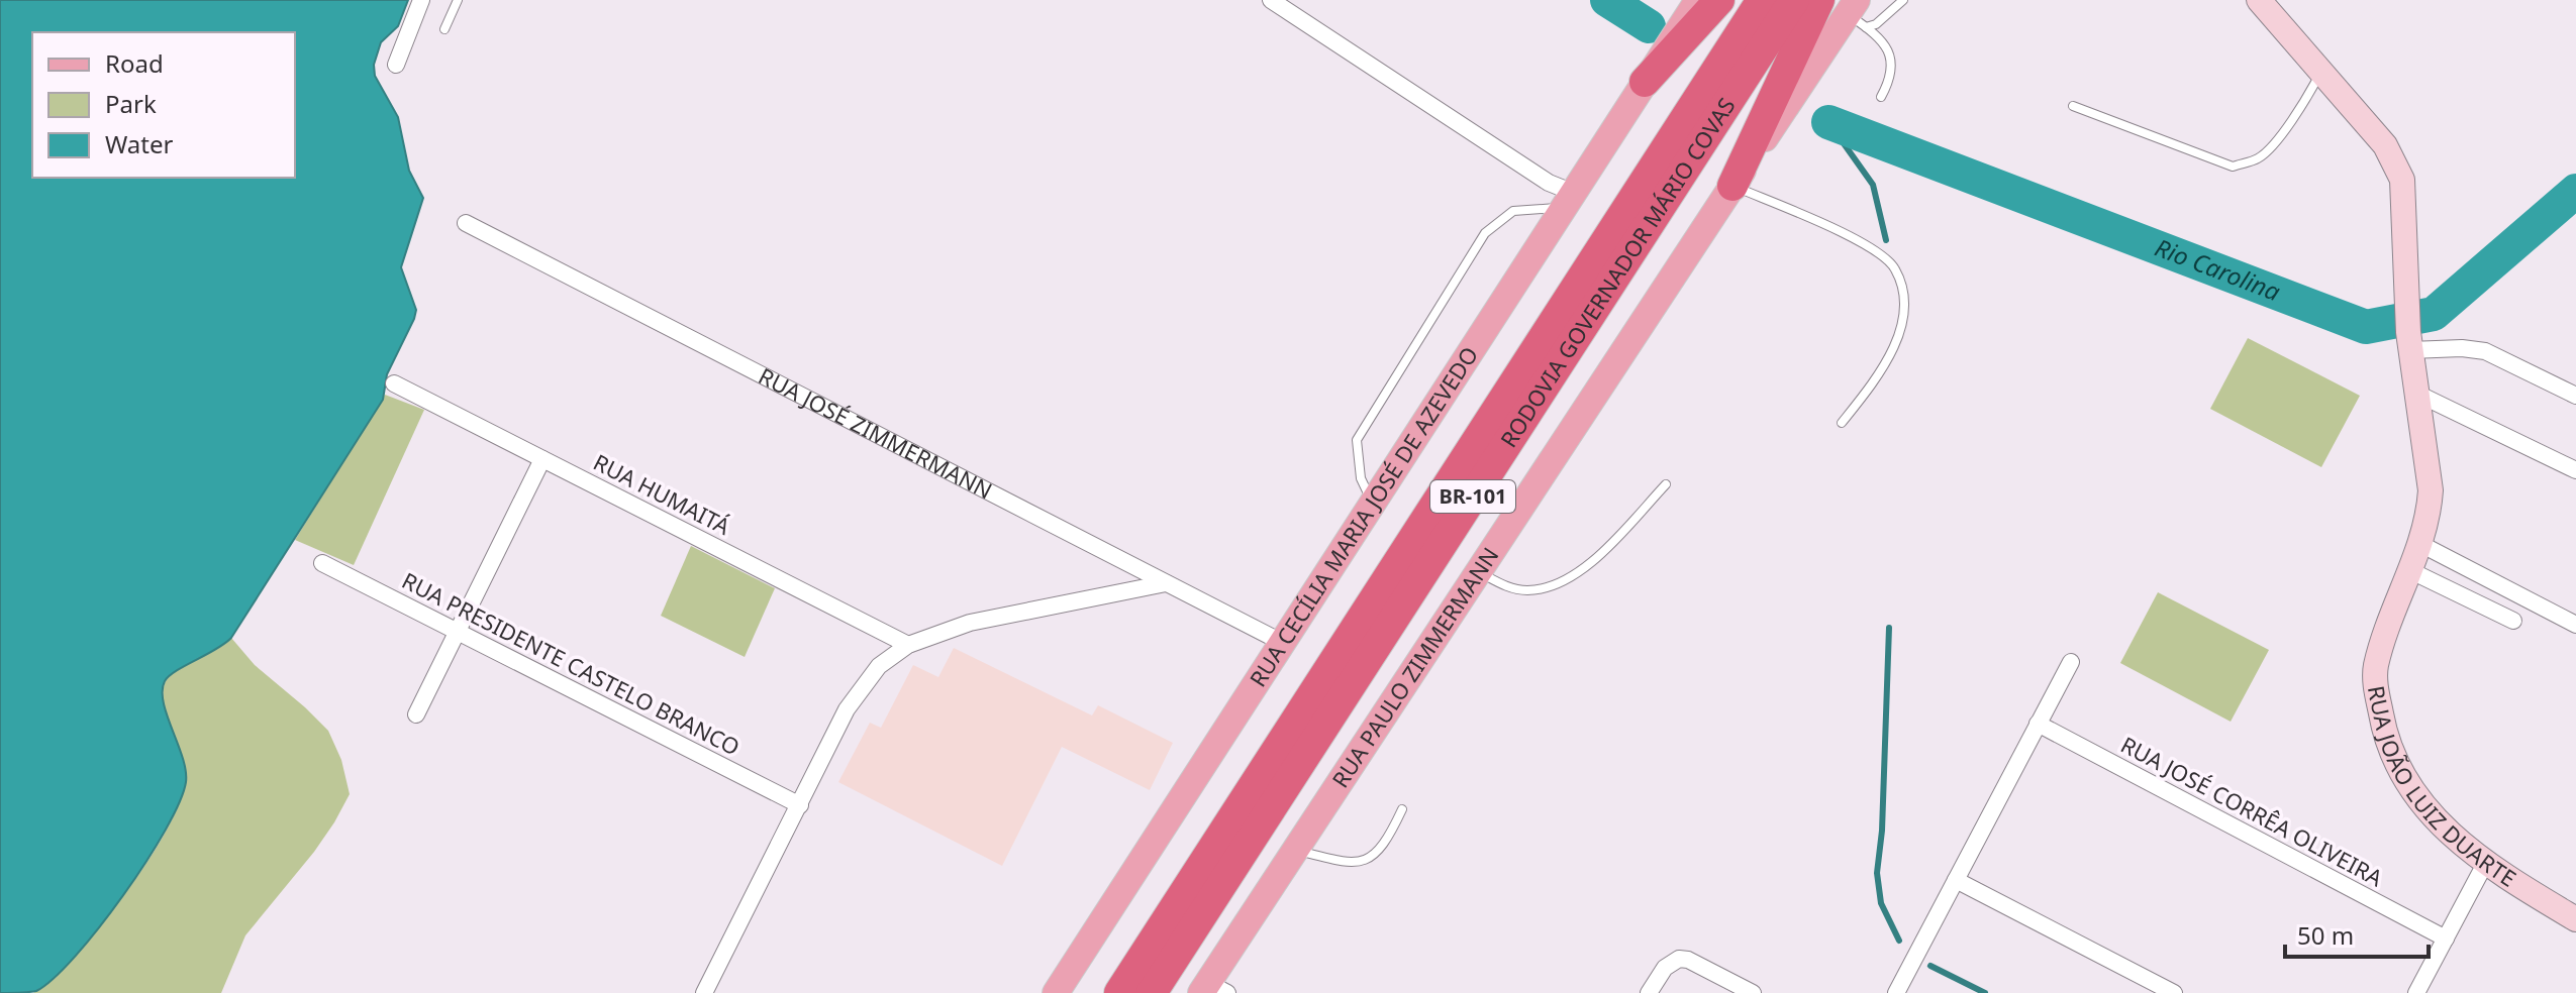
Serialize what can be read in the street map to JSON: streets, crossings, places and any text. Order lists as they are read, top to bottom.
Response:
{
  "streets": {
    "highway": ["RODOVIA GOVERNADOR MÁRIO COVAS", "BR-101"],
    "main road": ["RUA CECÍLIA MARIA JOSÉ DE AZEVEDO", "RUA PAULO ZIMMERMANN", "RUA JOÃO LUIZ DUARTE"],
    "street": [
      "RUA JOSÉ ZIMMERMANN",
      "RUA HUMAITÁ",
      "RUA PRESIDENTE CASTELO BRANCO",
      "RUA JOSÉ CORRÊA OLIVEIRA"
    ]
  },
  "crossings": [
    ["RUA JOSÉ ZIMMERMANN", "RUA CECÍLIA MARIA JOSÉ DE AZEVEDO"]
  ],
  "water": ["Rio Carolina"],
  "legend": ["Road", "Park", "Water"],
  "scale_bar": "50 m"
}
